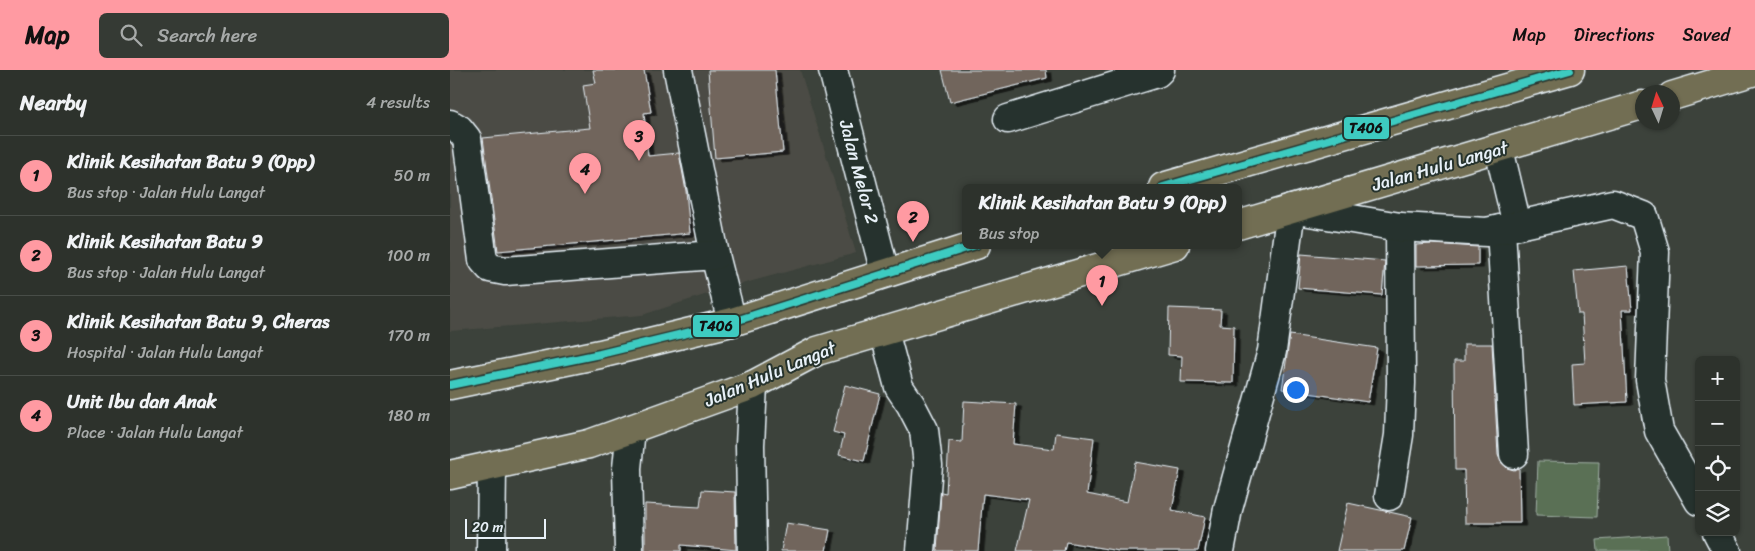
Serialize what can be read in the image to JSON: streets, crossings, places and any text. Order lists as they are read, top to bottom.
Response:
{
  "streets": {
    "main road": ["Jalan Hulu Langat"],
    "street": ["Jalan Melor 2"]
  },
  "lines": ["transit line T406"],
  "scale_bar": "20 m",
  "north": "top",
  "page": {
    "header": "Map",
    "search": "Search here",
    "nav": ["Map", "Directions", "Saved"],
    "heading": ["Nearby", "4 results"],
    "pins": [
      "3",
      "4",
      "2",
      "1"
    ],
    "list": [
      {
        "mark": "1",
        "name": "Klinik Kesihatan Batu 9 (Opp)",
        "note": "Bus stop · Jalan Hulu Langat",
        "value": "50 m"
      },
      {
        "mark": "2",
        "name": "Klinik Kesihatan Batu 9",
        "note": "Bus stop · Jalan Hulu Langat",
        "value": "100 m"
      },
      {
        "mark": "3",
        "name": "Klinik Kesihatan Batu 9, Cheras",
        "note": "Hospital · Jalan Hulu Langat",
        "value": "170 m"
      },
      {
        "mark": "4",
        "name": "Unit Ibu dan Anak",
        "note": "Place · Jalan Hulu Langat",
        "value": "180 m"
      }
    ],
    "popup": ["Klinik Kesihatan Batu 9 (Opp)", "Bus stop"],
    "map_buttons": ["+", "−"],
    "scale": "20 m"
  }
}
